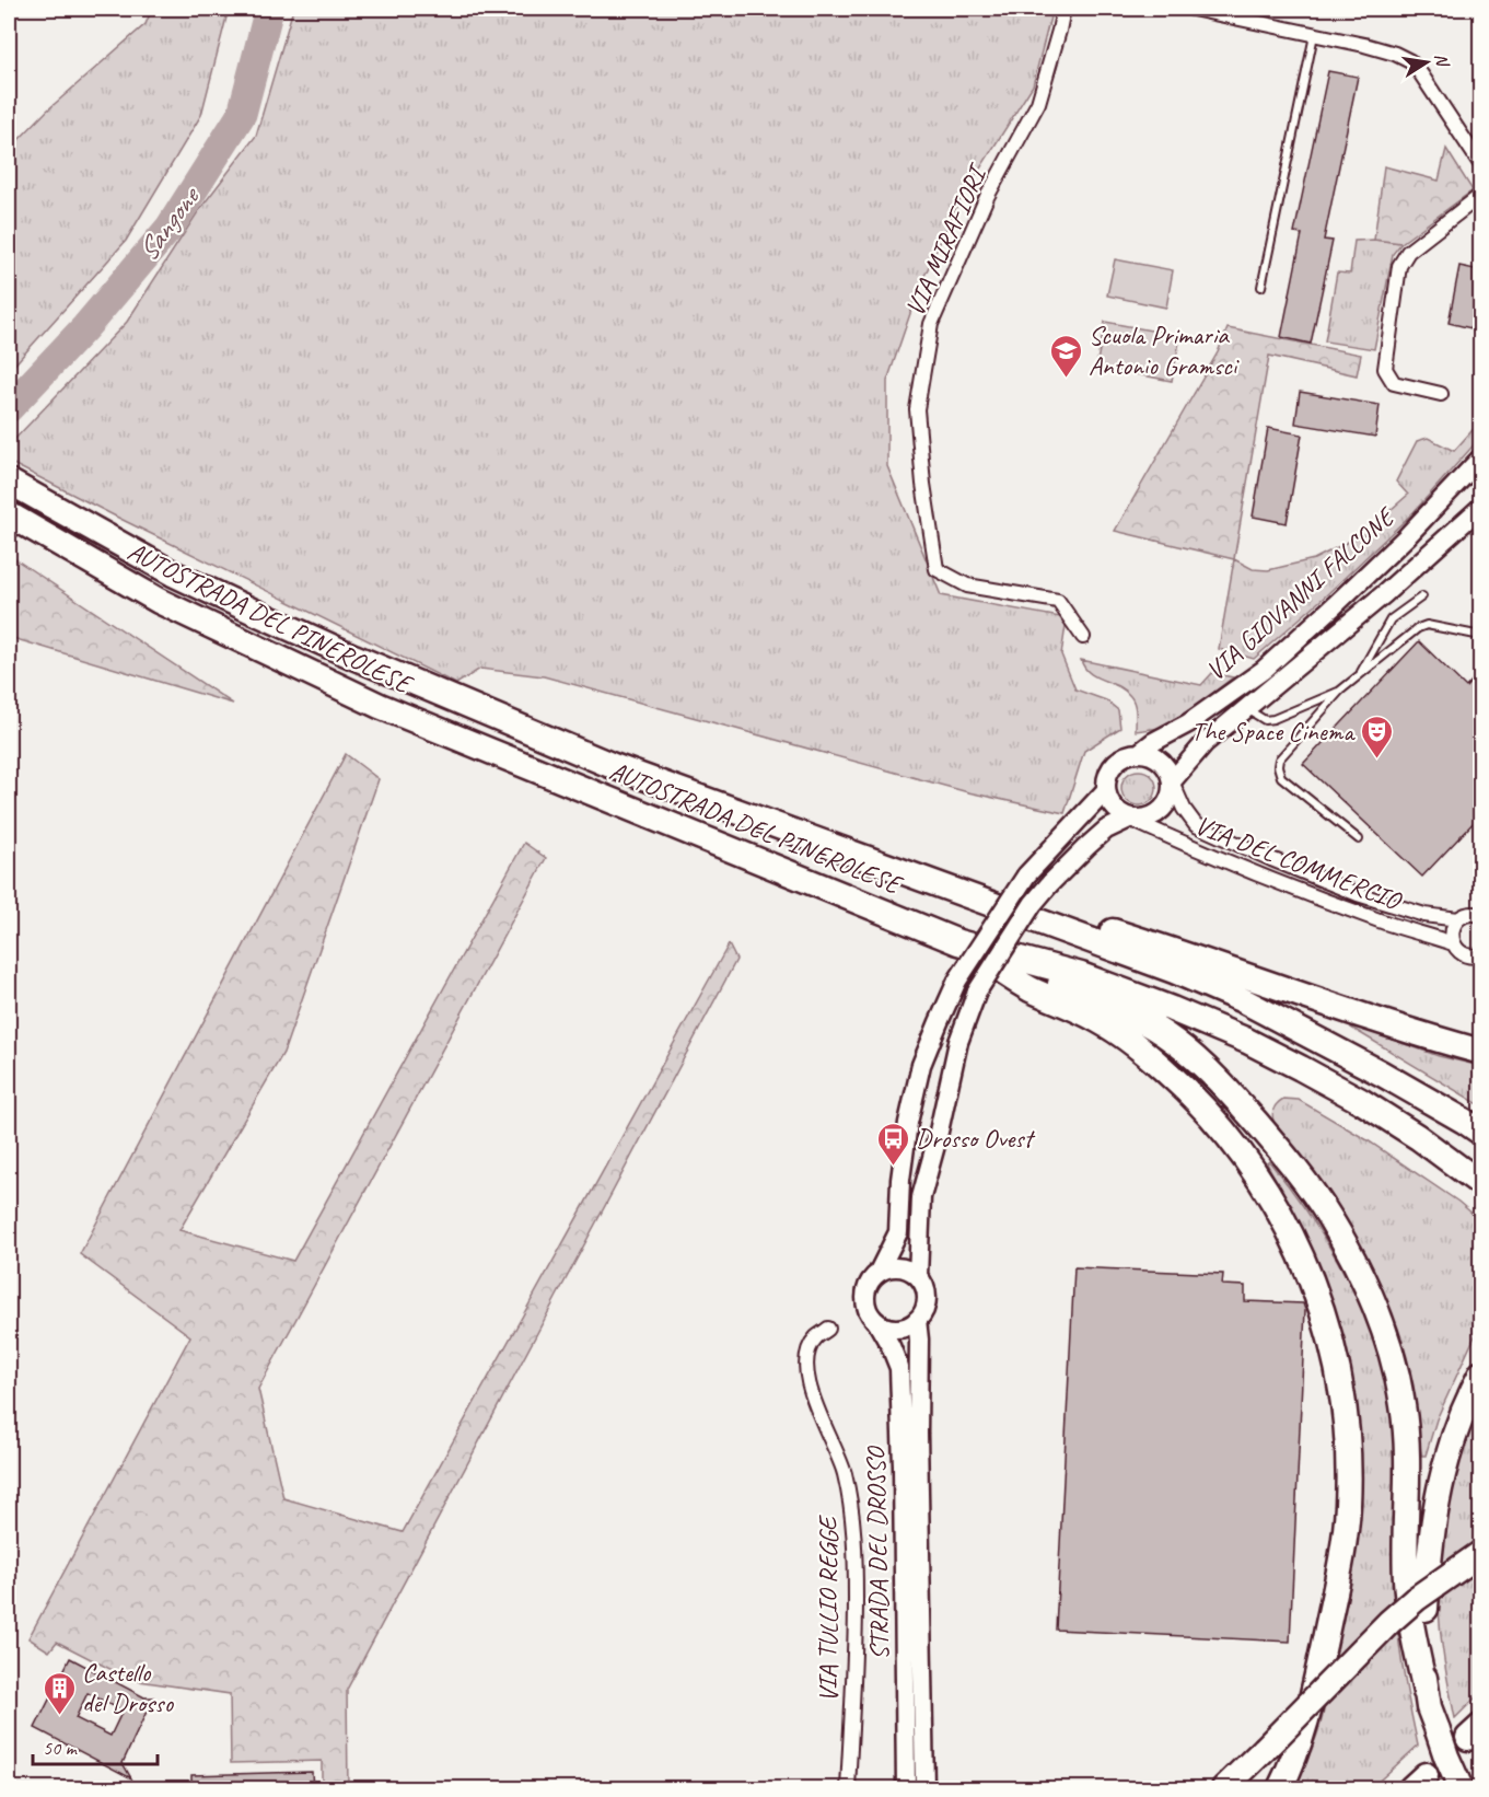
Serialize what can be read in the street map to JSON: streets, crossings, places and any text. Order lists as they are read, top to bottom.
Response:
{
  "streets": {
    "highway": ["AUTOSTRADA DEL PINEROLESE"],
    "street": [
      "VIA MIRAFIORI",
      "VIA GIOVANNI FALCONE",
      "VIA DEL COMMERCIO",
      "STRADA DEL DROSSO",
      "VIA TULLIO REGGE"
    ]
  },
  "crossings": [
    ["VIA GIOVANNI FALCONE", "VIA DEL COMMERCIO"]
  ],
  "water": ["Sangone"],
  "places": {
    "school or university": ["Scuola Primaria Antonio Gramsci"],
    "theatre": ["The Space Cinema"],
    "bus stop": ["Drosso Ovest"],
    "building": ["Castello del Drosso"]
  },
  "scale_bar": "50 m",
  "north": "right"
}
